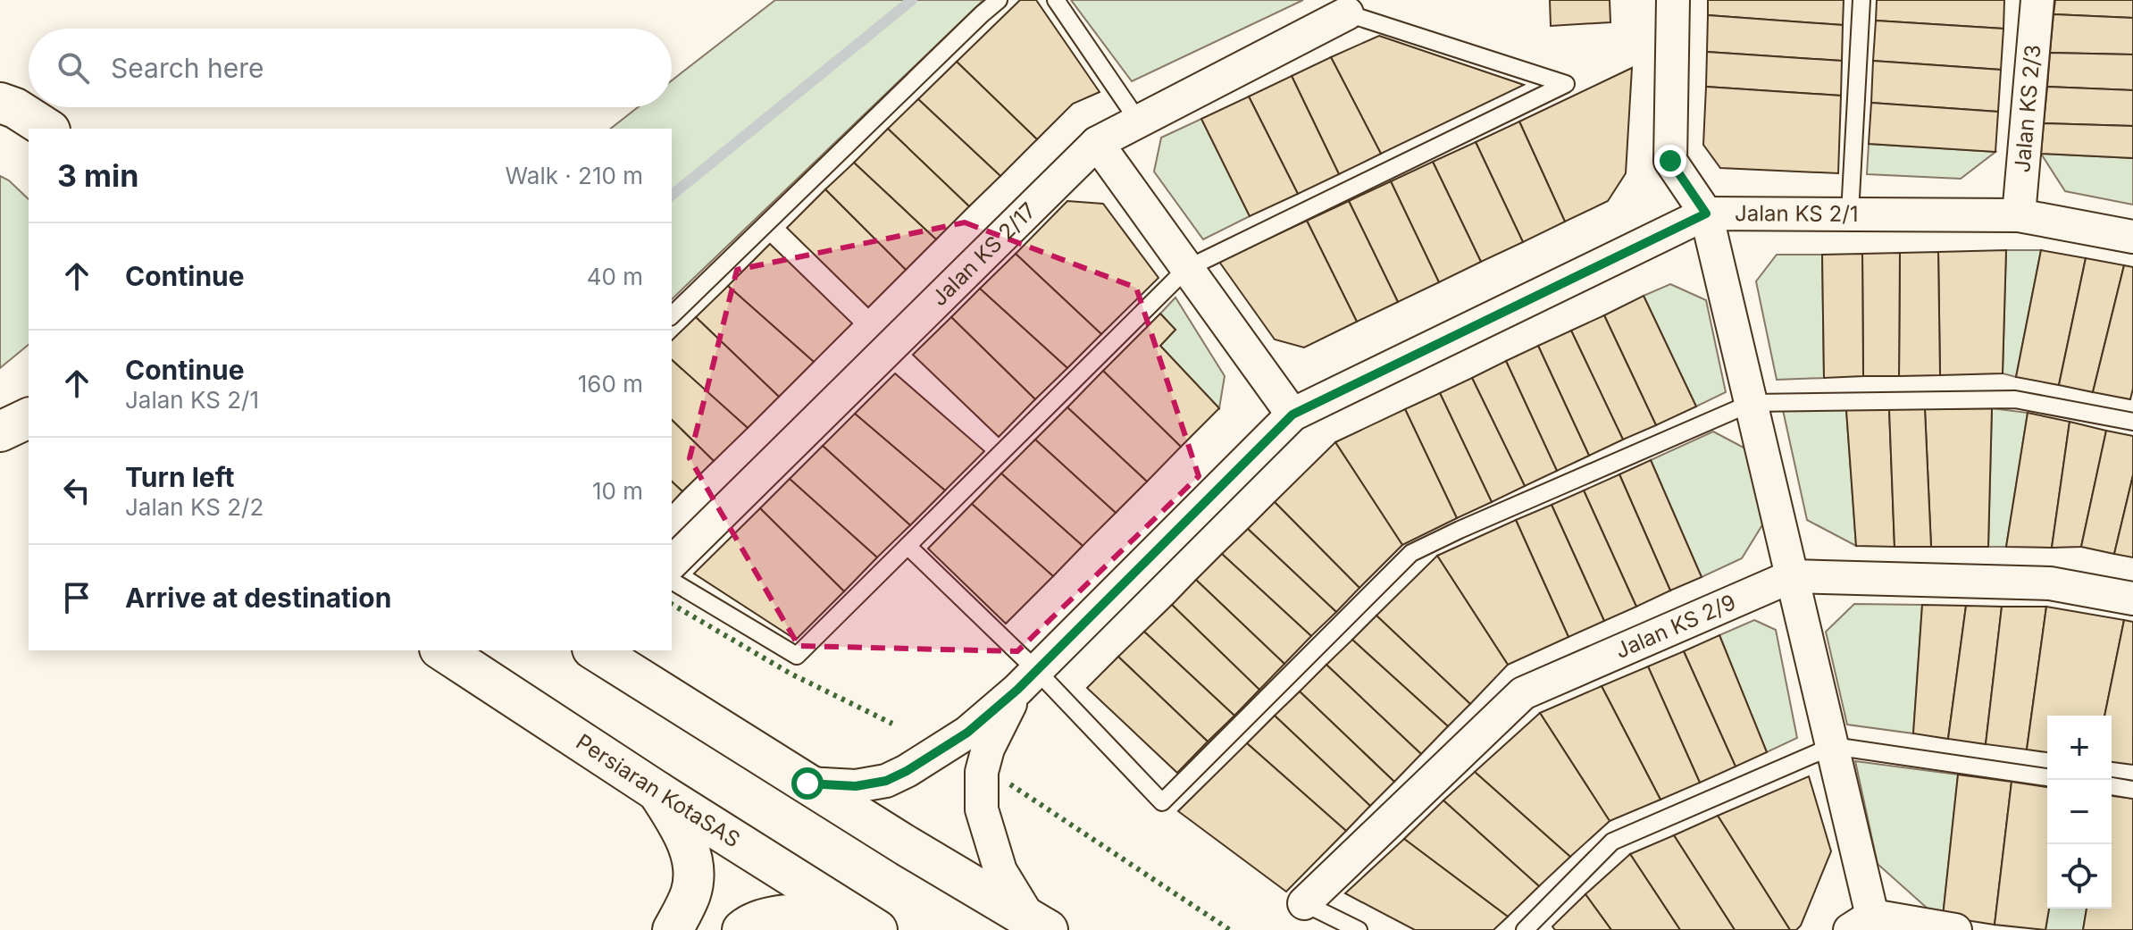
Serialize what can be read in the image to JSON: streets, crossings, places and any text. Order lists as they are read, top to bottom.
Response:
{
  "streets": {
    "main road": ["Persiaran KotaSAS"],
    "street": [
      "Jalan KS 2/3",
      "Jalan KS 2/1",
      "Jalan KS 2/17",
      "Jalan KS 2/9"
    ]
  },
  "crossings": [
    ["Jalan KS 2/3", "Jalan KS 2/1"]
  ],
  "page": {
    "search": "Search here",
    "heading": ["3 min", "Walk · 210 m"],
    "list": [
      ["Continue", "40 m"],
      ["Continue", "Jalan KS 2/1", "160 m"],
      ["Turn left", "Jalan KS 2/2", "10 m"],
      "Arrive at destination"
    ],
    "map_buttons": ["+", "−"]
  }
}
